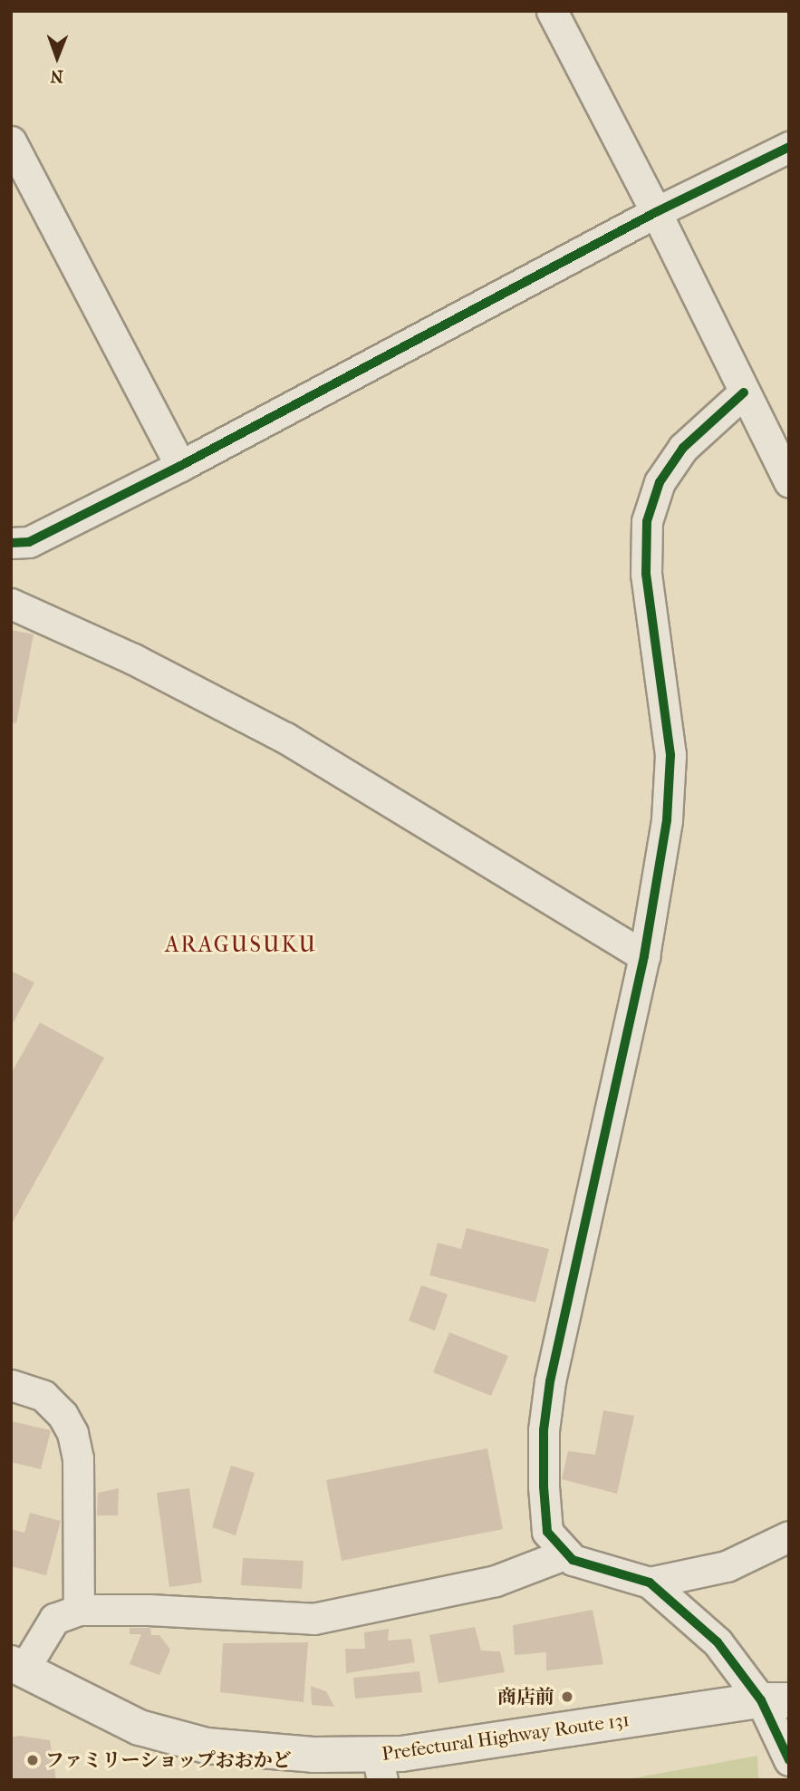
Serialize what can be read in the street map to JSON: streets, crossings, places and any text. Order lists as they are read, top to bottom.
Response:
{
  "streets": {
    "main road": ["Prefectural Highway Route 131"]
  },
  "districts": ["ARAGUSUKU"],
  "places": ["商店前", "ファミリーショップおおかど"],
  "north": "bottom"
}
